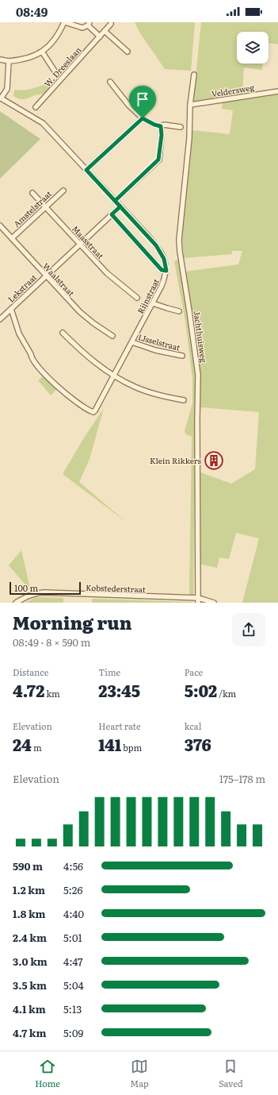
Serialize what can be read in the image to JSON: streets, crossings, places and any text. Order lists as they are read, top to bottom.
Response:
{
  "streets": {
    "street": [
      "W. Dreeslaan",
      "Veldersweg",
      "Amstelstraat",
      "Maasstraat",
      "Waalstraat",
      "Lekstraat",
      "Rijnstraat",
      "Jachthuisweg",
      "IJsselstraat",
      "Kobstederstraat"
    ]
  },
  "crossings": [
    ["Veldersweg", "Jachthuisweg"],
    ["Amstelstraat", "Maasstraat"],
    ["Amstelstraat", "Waalstraat"],
    ["Maasstraat", "Lekstraat"],
    ["Waalstraat", "Lekstraat"],
    ["Lekstraat", "Rijnstraat"],
    ["Rijnstraat", "IJsselstraat"],
    ["Jachthuisweg", "Kobstederstraat"]
  ],
  "places": {
    "building": ["Klein Rikkers"]
  },
  "scale_bar": "100 m",
  "page": {
    "status": "08:49",
    "scale": "100 m",
    "heading": ["Morning run", "08:49 · 8 × 590 m"],
    "stats": [
      ["Distance", "4.72 km"],
      ["Time", "23:45"],
      ["Pace", "5:02 /km"],
      ["Elevation", "24 m"],
      ["Heart rate", "141 bpm"],
      ["kcal", "376"]
    ],
    "chart": ["Elevation", "175–178 m"],
    "list": [
      {
        "name": "590 m",
        "note": "4:56"
      },
      {
        "name": "1.2 km",
        "note": "5:26"
      },
      {
        "name": "1.8 km",
        "note": "4:40"
      },
      {
        "name": "2.4 km",
        "note": "5:01"
      },
      {
        "name": "3.0 km",
        "note": "4:47"
      },
      {
        "name": "3.5 km",
        "note": "5:04"
      },
      {
        "name": "4.1 km",
        "note": "5:13"
      },
      {
        "name": "4.7 km",
        "note": "5:09"
      }
    ],
    "tabs": ["Home", "Map", "Saved"]
  }
}
